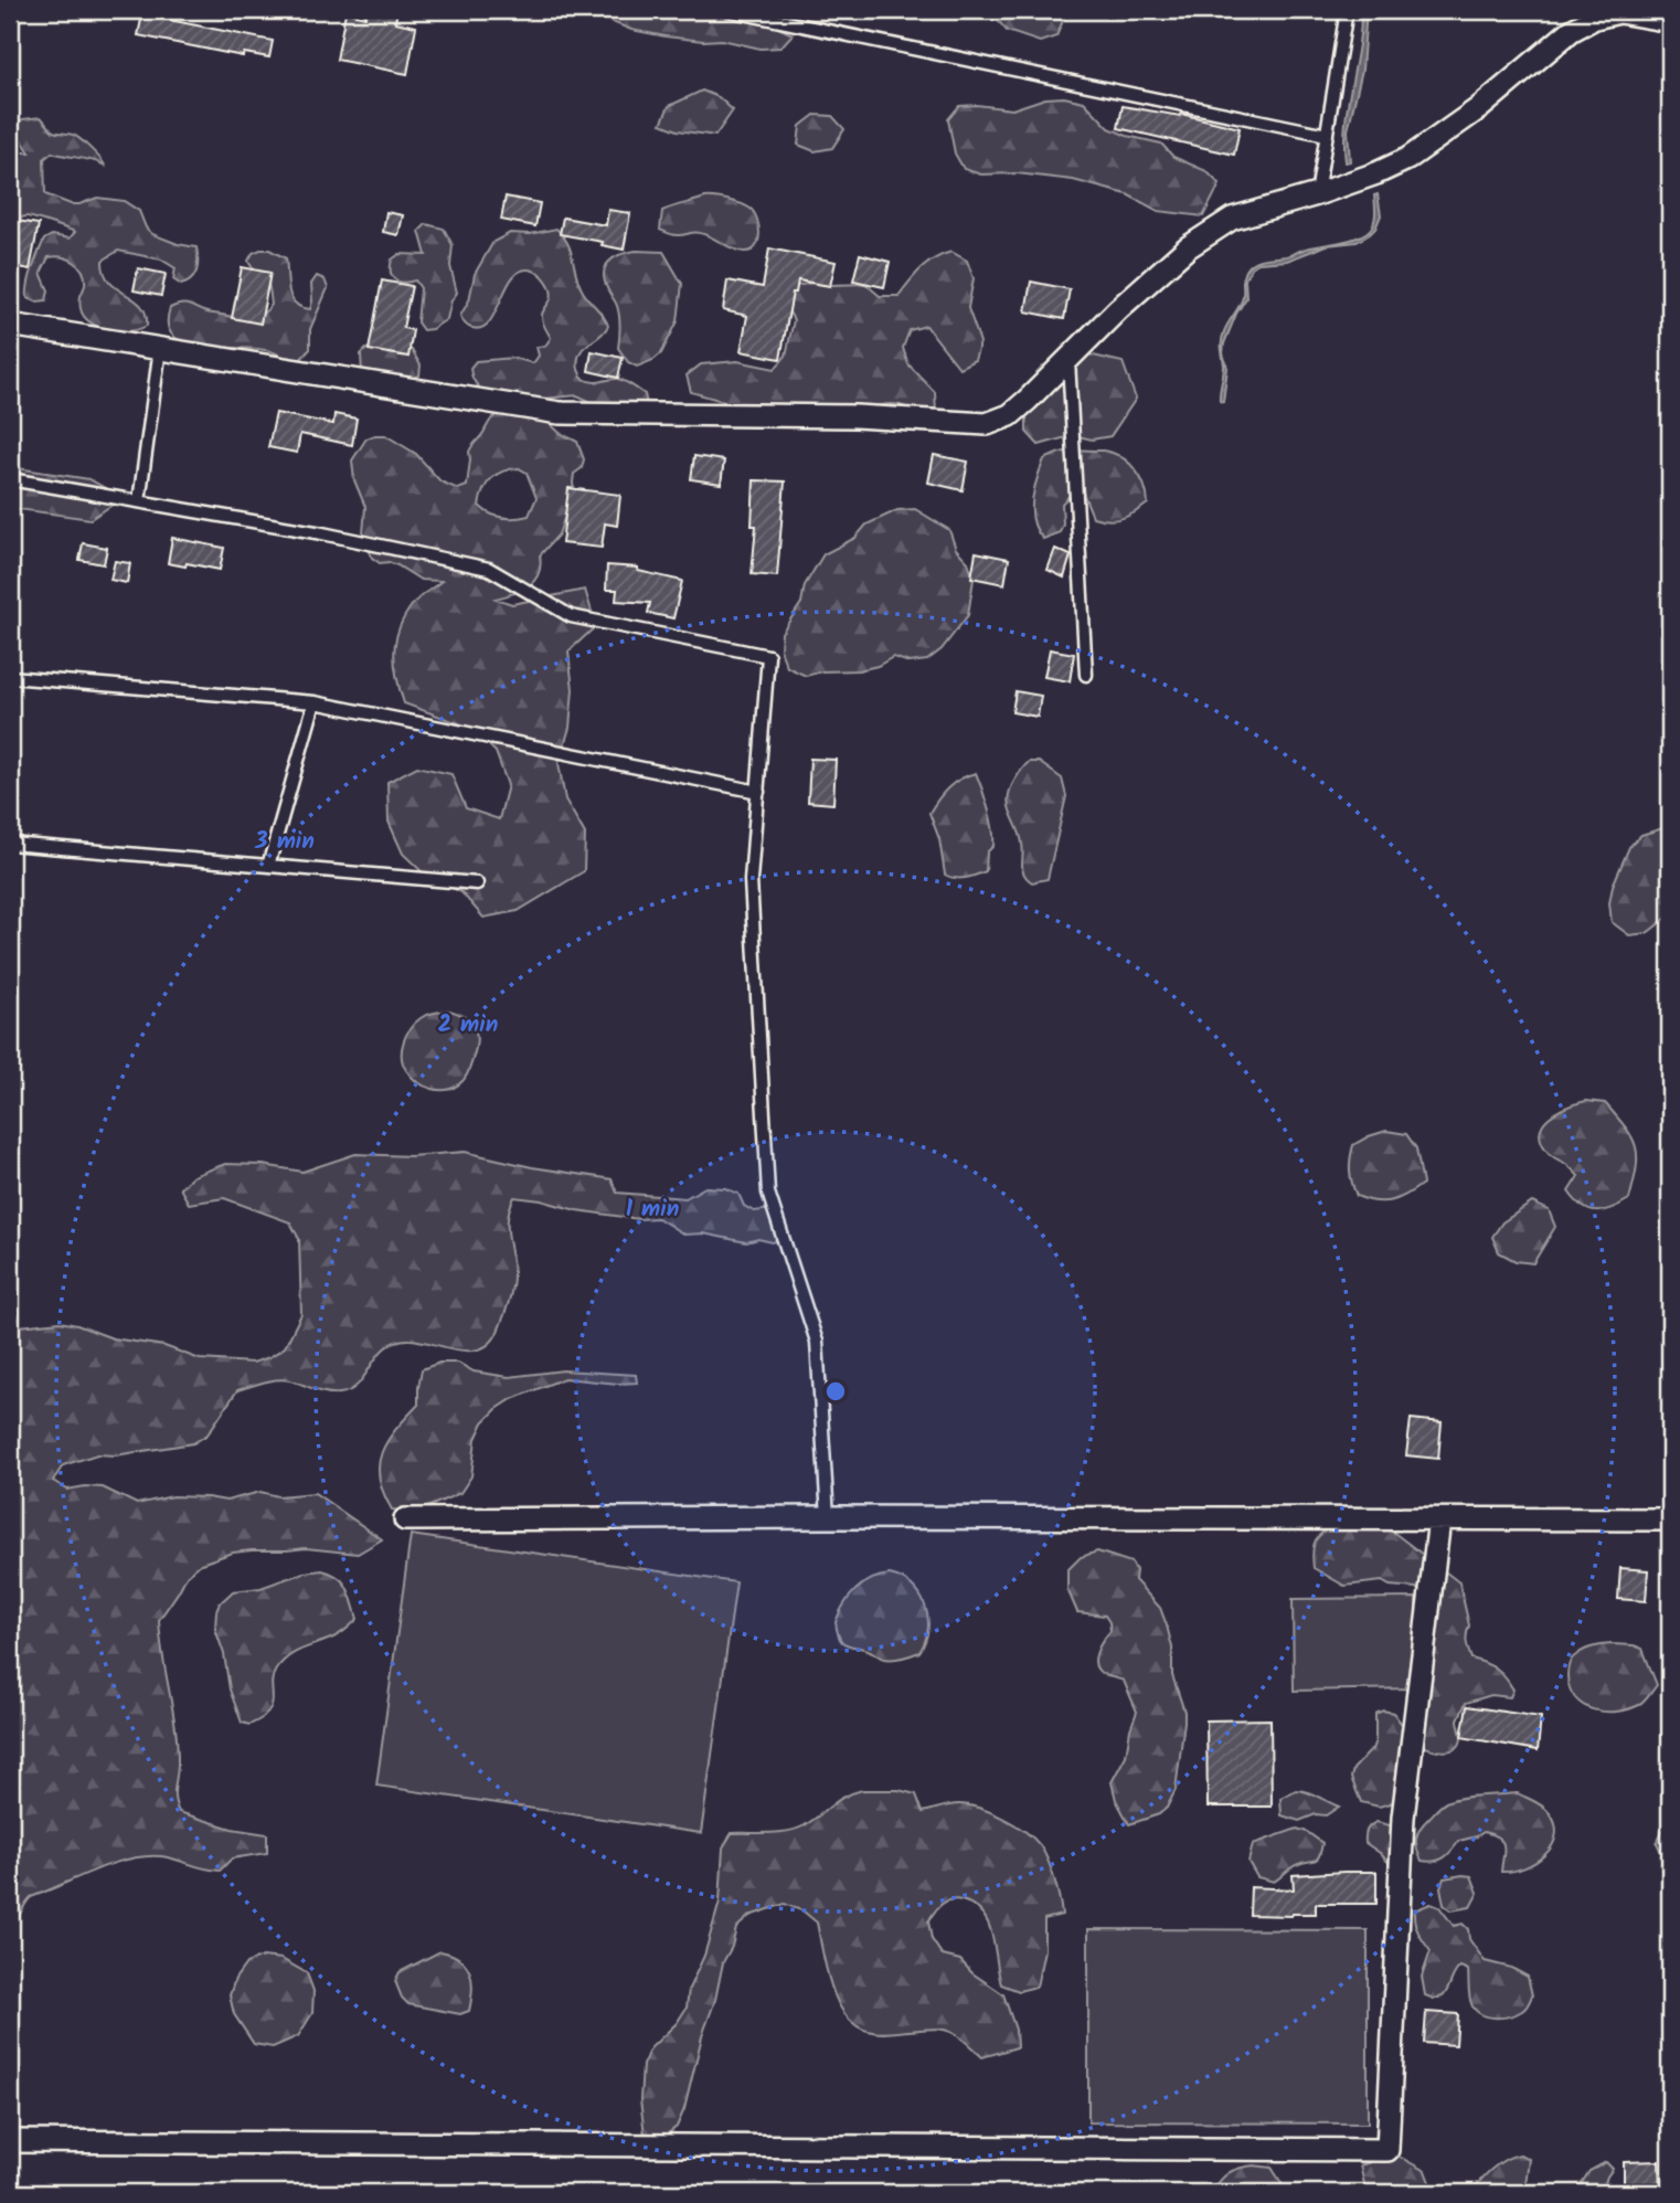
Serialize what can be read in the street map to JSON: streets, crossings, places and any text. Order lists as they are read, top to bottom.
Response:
{
  "rings": ["3 min", "2 min", "1 min"]
}
